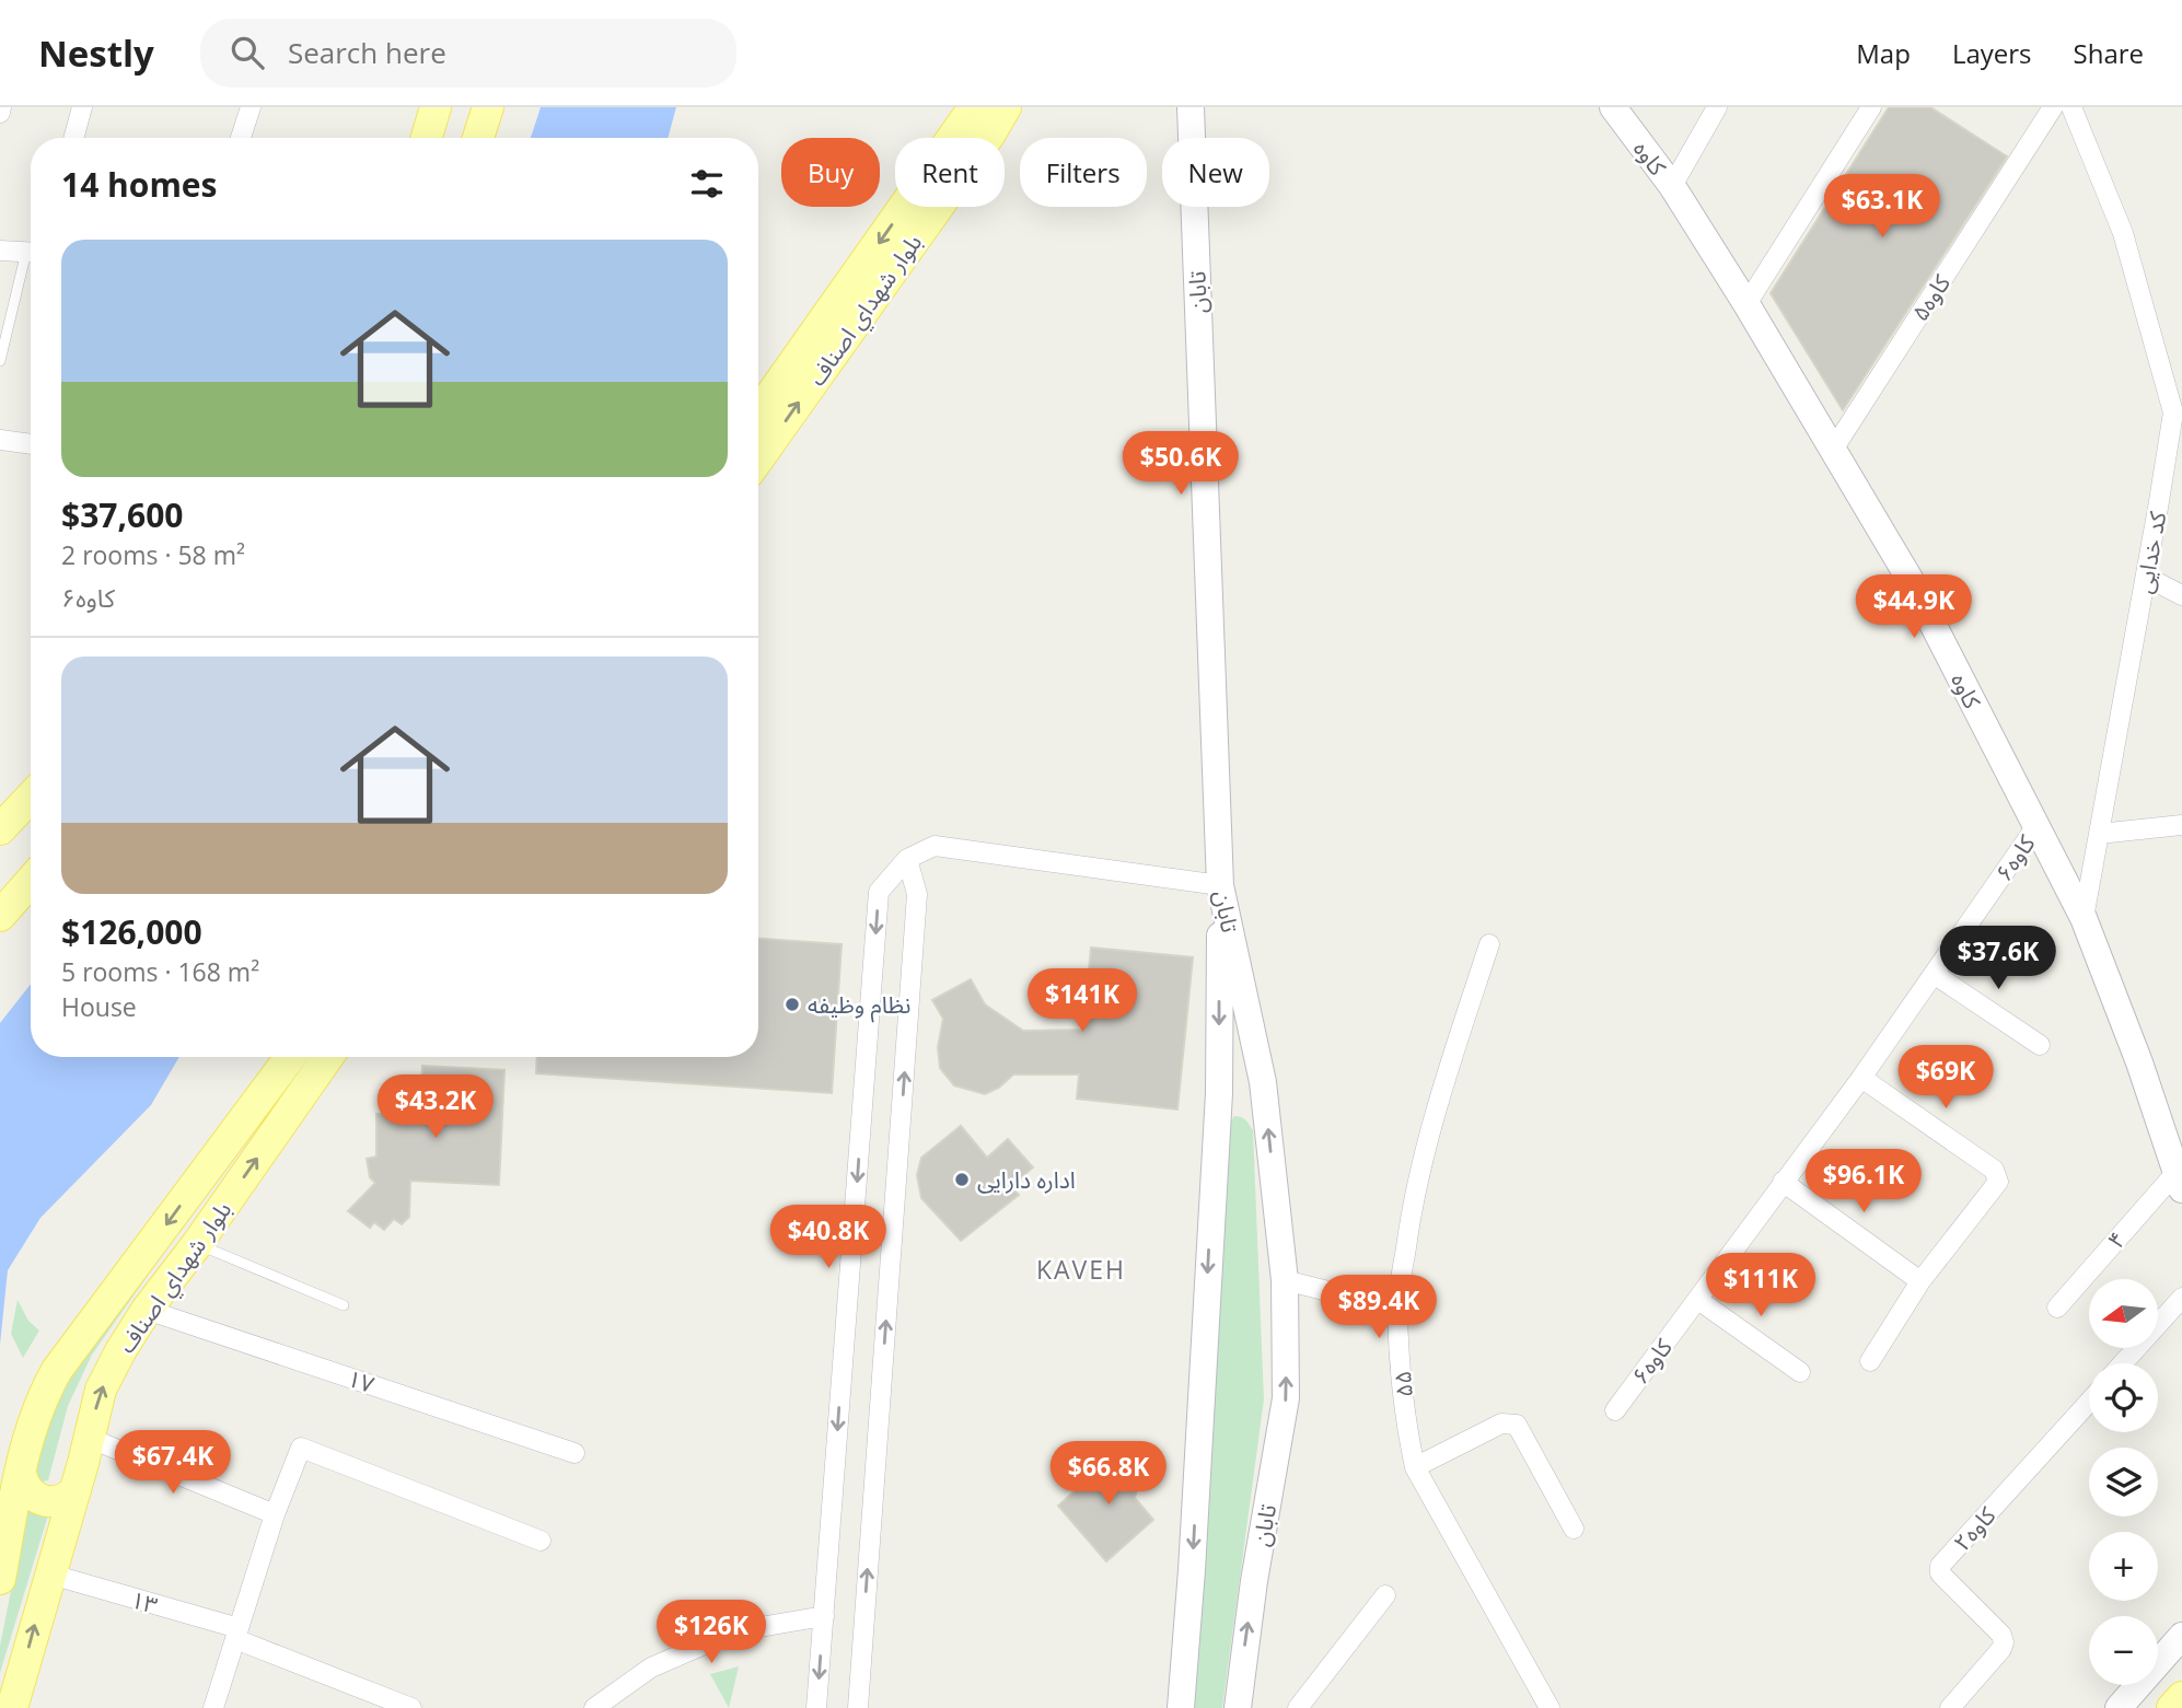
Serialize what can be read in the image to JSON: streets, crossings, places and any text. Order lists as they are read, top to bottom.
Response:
{
  "streets": {
    "main road": ["بلوار شهداي اصناف"],
    "street": [
      "کاوه",
      "تابان",
      "کاوه۵",
      "کد خدایی",
      "کاوه۶",
      "۴",
      "۱۷",
      "۵۵",
      "کاوه۲",
      "۱۳"
    ]
  },
  "crossings": [
    ["کاوه", "کاوه۵"],
    ["کاوه", "کد خدایی"],
    ["کاوه", "کاوه۶"],
    ["کاوه", "۴"],
    ["بلوار شهداي اصناف", "۱۷"],
    ["بلوار شهداي اصناف", "۱۳"]
  ],
  "districts": ["KAVEH"],
  "places": ["نظام وظیفه", "اداره دارایی"],
  "north": "left",
  "page": {
    "header": "Nestly",
    "search": "Search here",
    "nav": ["Map", "Layers", "Share"],
    "chip": [
      "Buy",
      "Rent",
      "Filters",
      "New"
    ],
    "heading": "14 homes",
    "price": [
      "$63.1K",
      "$50.6K",
      "$44.9K",
      "$37.6K",
      "$141K",
      "$69K",
      "$43.2K",
      "$96.1K",
      "$40.8K",
      "$111K",
      "$89.4K",
      "$67.4K",
      "$66.8K",
      "$126K"
    ],
    "list": [
      {
        "name": "$37,600",
        "note": "2 rooms · 58 m² · کاوه۶"
      },
      {
        "name": "$126,000",
        "note": "5 rooms · 168 m² · House"
      }
    ],
    "map_buttons": ["+", "−"]
  }
}
